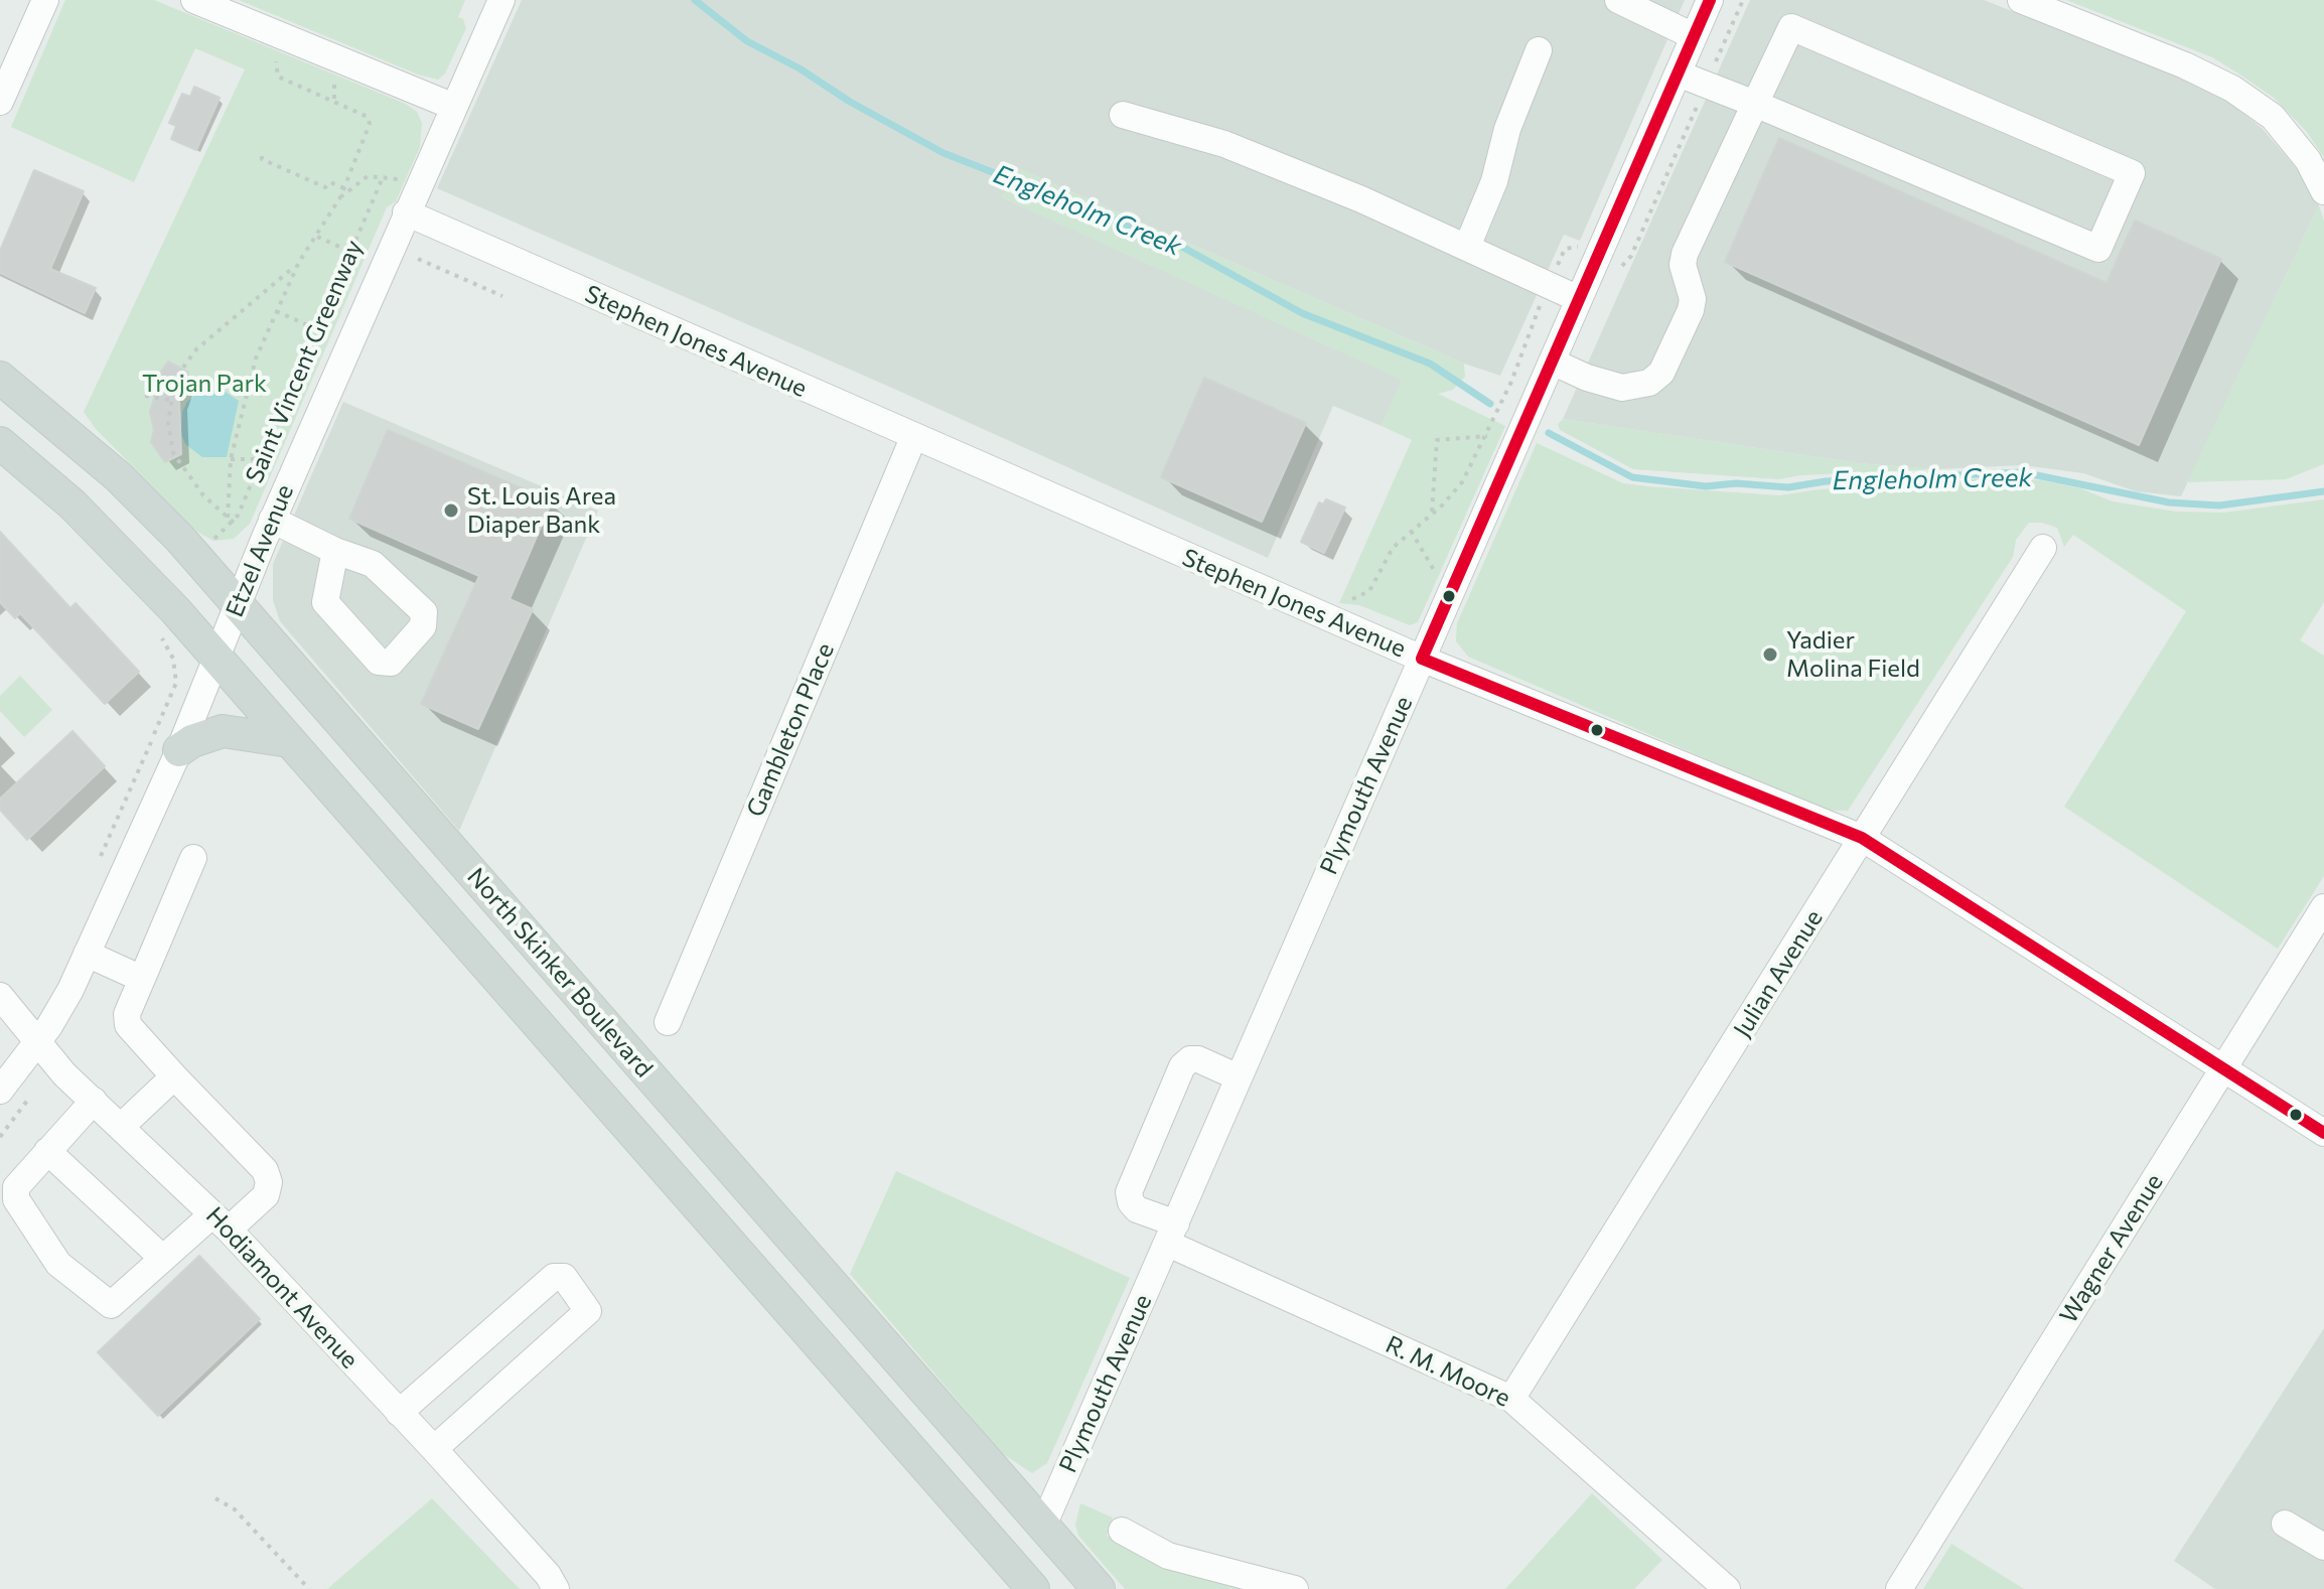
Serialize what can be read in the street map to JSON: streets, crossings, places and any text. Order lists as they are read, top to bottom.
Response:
{
  "streets": {
    "main road": ["North Skinker Boulevard"],
    "street": [
      "Stephen Jones Avenue",
      "Etzel Avenue",
      "Gambleton Place",
      "Plymouth Avenue",
      "Julian Avenue",
      "Wagner Avenue",
      "Hodiamont Avenue",
      "R. M. Moore"
    ],
    "path": ["Saint Vincent Greenway"]
  },
  "crossings": [
    ["Stephen Jones Avenue", "Etzel Avenue"],
    ["Stephen Jones Avenue", "Gambleton Place"],
    ["Stephen Jones Avenue", "Plymouth Avenue"],
    ["Stephen Jones Avenue", "Julian Avenue"],
    ["Stephen Jones Avenue", "Wagner Avenue"],
    ["Etzel Avenue", "North Skinker Boulevard"],
    ["Etzel Avenue", "Hodiamont Avenue"],
    ["Plymouth Avenue", "North Skinker Boulevard"],
    ["Plymouth Avenue", "R. M. Moore"],
    ["Julian Avenue", "R. M. Moore"]
  ],
  "water": ["Engleholm Creek"],
  "parks": ["Trojan Park"],
  "places": ["St. Louis Area Diaper Bank", "Yadier Molina Field"]
}
